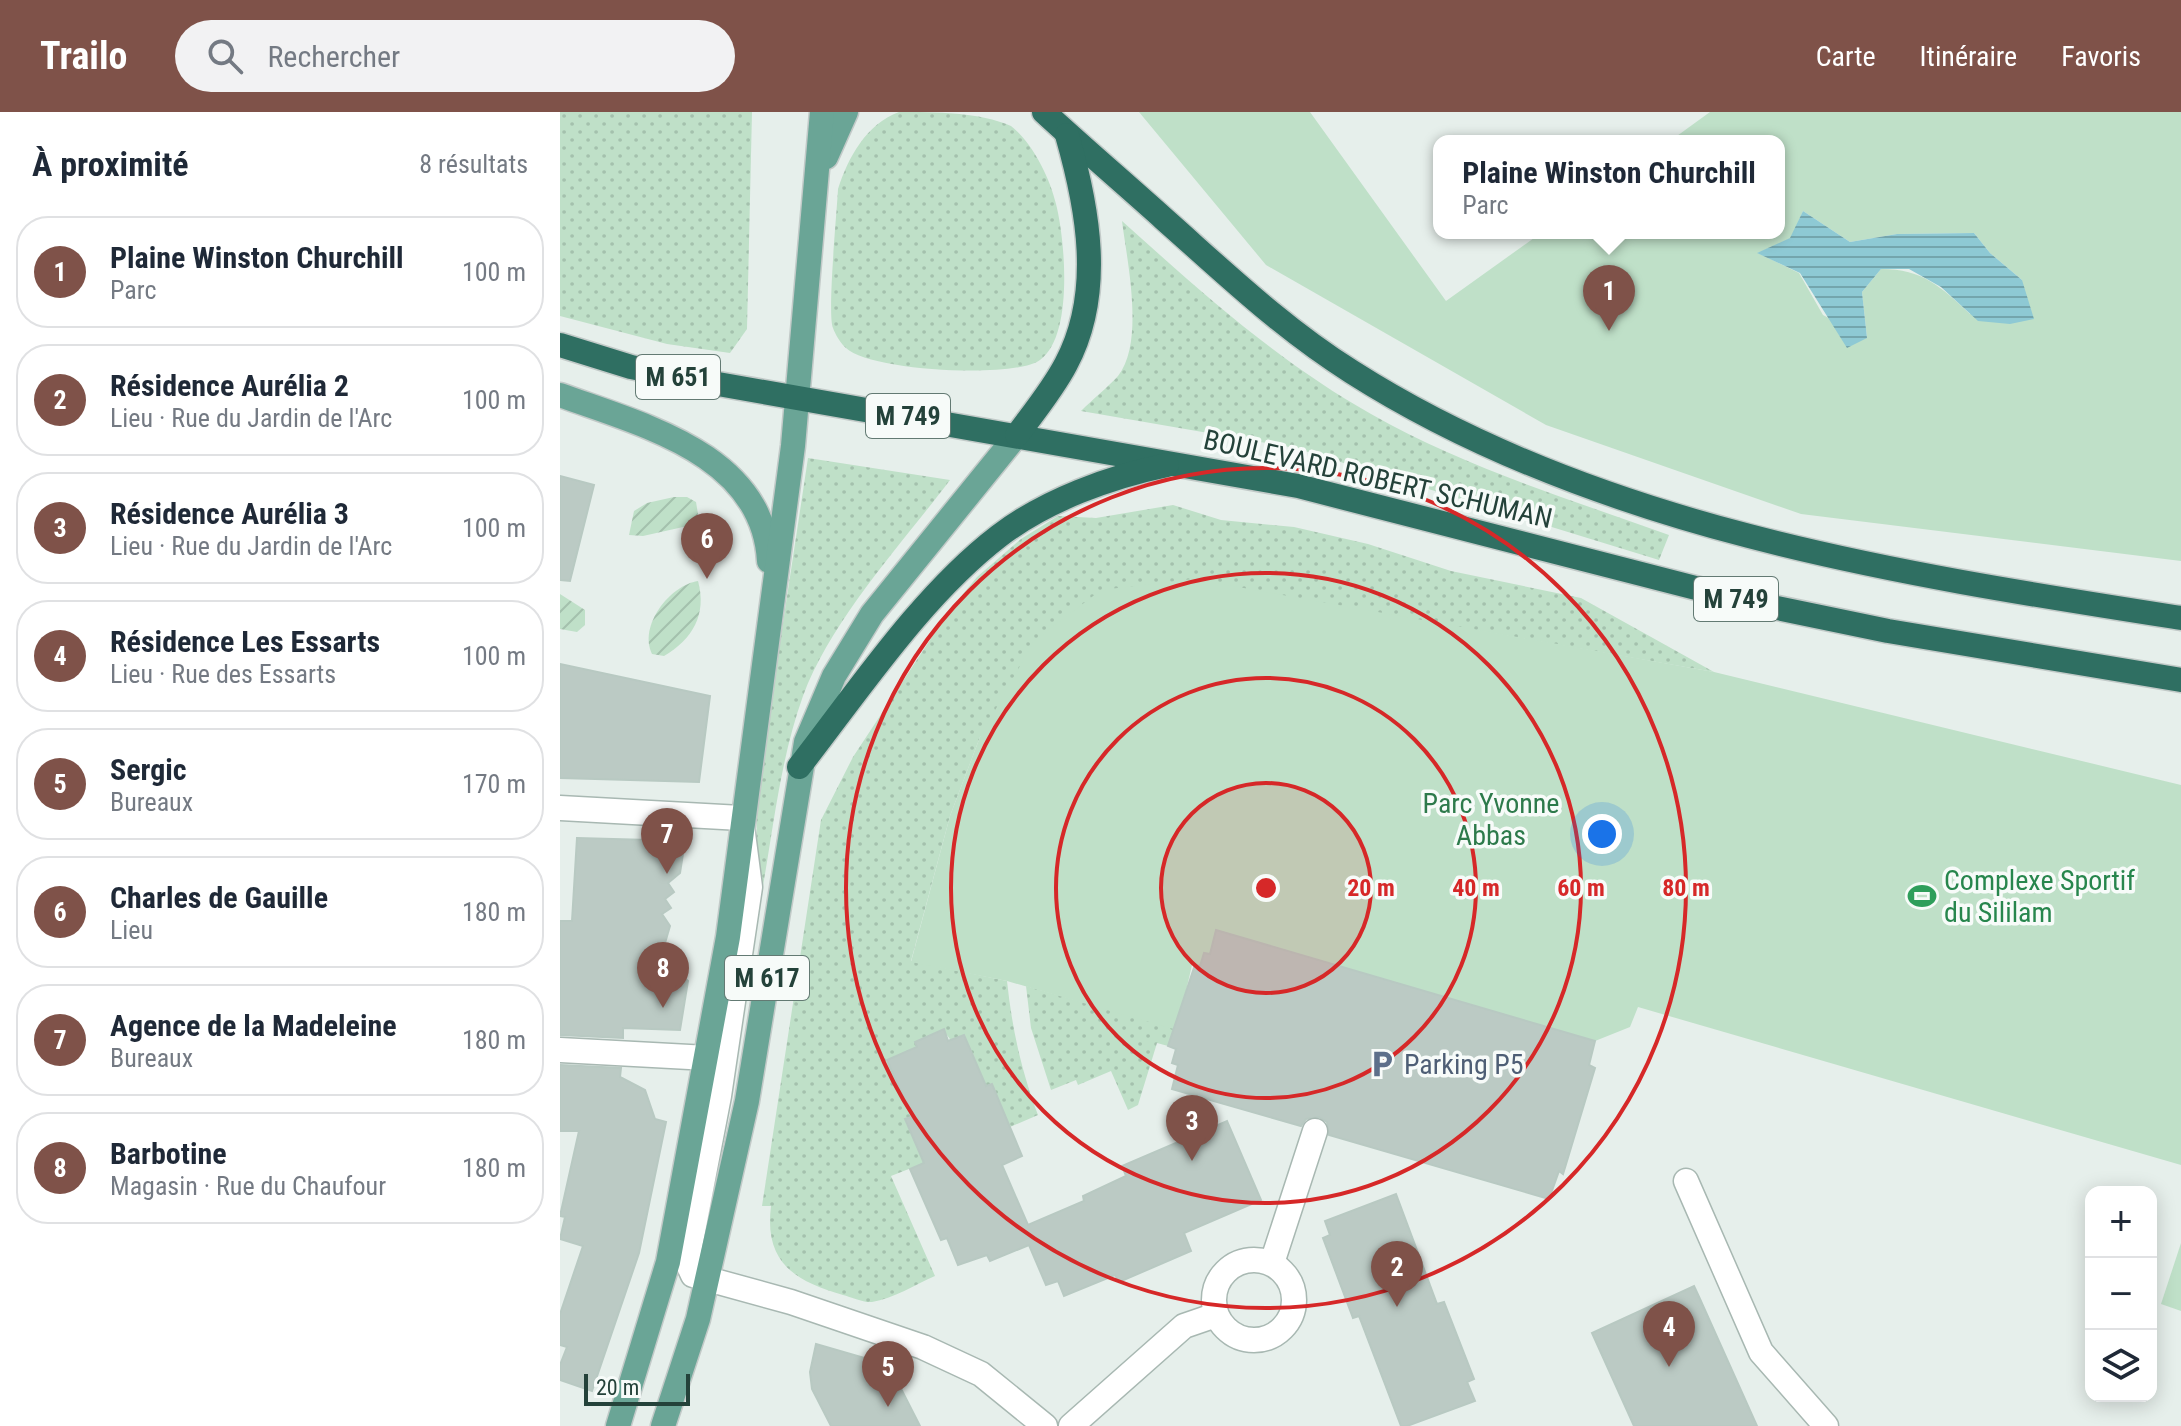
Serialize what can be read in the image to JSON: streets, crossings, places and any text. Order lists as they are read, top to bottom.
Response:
{
  "streets": {
    "highway": ["M 651", "M 749", "BOULEVARD ROBERT SCHUMAN"],
    "main road": ["M 617"]
  },
  "crossings": [
    ["BOULEVARD ROBERT SCHUMAN", "M 617"]
  ],
  "parks": ["Parc Yvonne Abbas"],
  "places": {
    "sports": ["Complexe Sportif du Sililam"],
    "parking": ["Parking P5"]
  },
  "scale_bar": "20 m",
  "page": {
    "header": "Trailo",
    "search": "Rechercher",
    "nav": ["Carte", "Itinéraire", "Favoris"],
    "heading": ["À proximité", "8 résultats"],
    "popup": ["Plaine Winston Churchill", "Parc"],
    "list": [
      {
        "mark": "1",
        "name": "Plaine Winston Churchill",
        "note": "Parc",
        "value": "100 m"
      },
      {
        "mark": "2",
        "name": "Résidence Aurélia 2",
        "note": "Lieu · Rue du Jardin de l'Arc",
        "value": "100 m"
      },
      {
        "mark": "3",
        "name": "Résidence Aurélia 3",
        "note": "Lieu · Rue du Jardin de l'Arc",
        "value": "100 m"
      },
      {
        "mark": "4",
        "name": "Résidence Les Essarts",
        "note": "Lieu · Rue des Essarts",
        "value": "100 m"
      },
      {
        "mark": "5",
        "name": "Sergic",
        "note": "Bureaux",
        "value": "170 m"
      },
      {
        "mark": "6",
        "name": "Charles de Gauille",
        "note": "Lieu",
        "value": "180 m"
      },
      {
        "mark": "7",
        "name": "Agence de la Madeleine",
        "note": "Bureaux",
        "value": "180 m"
      },
      {
        "mark": "8",
        "name": "Barbotine",
        "note": "Magasin · Rue du Chaufour",
        "value": "180 m"
      }
    ],
    "pins": [
      "1",
      "6",
      "7",
      "8",
      "3",
      "2",
      "4",
      "5"
    ],
    "map_buttons": ["+", "−"],
    "scale": "20 m"
  },
  "rings": [
    "20 m",
    "40 m",
    "60 m",
    "80 m"
  ]
}
